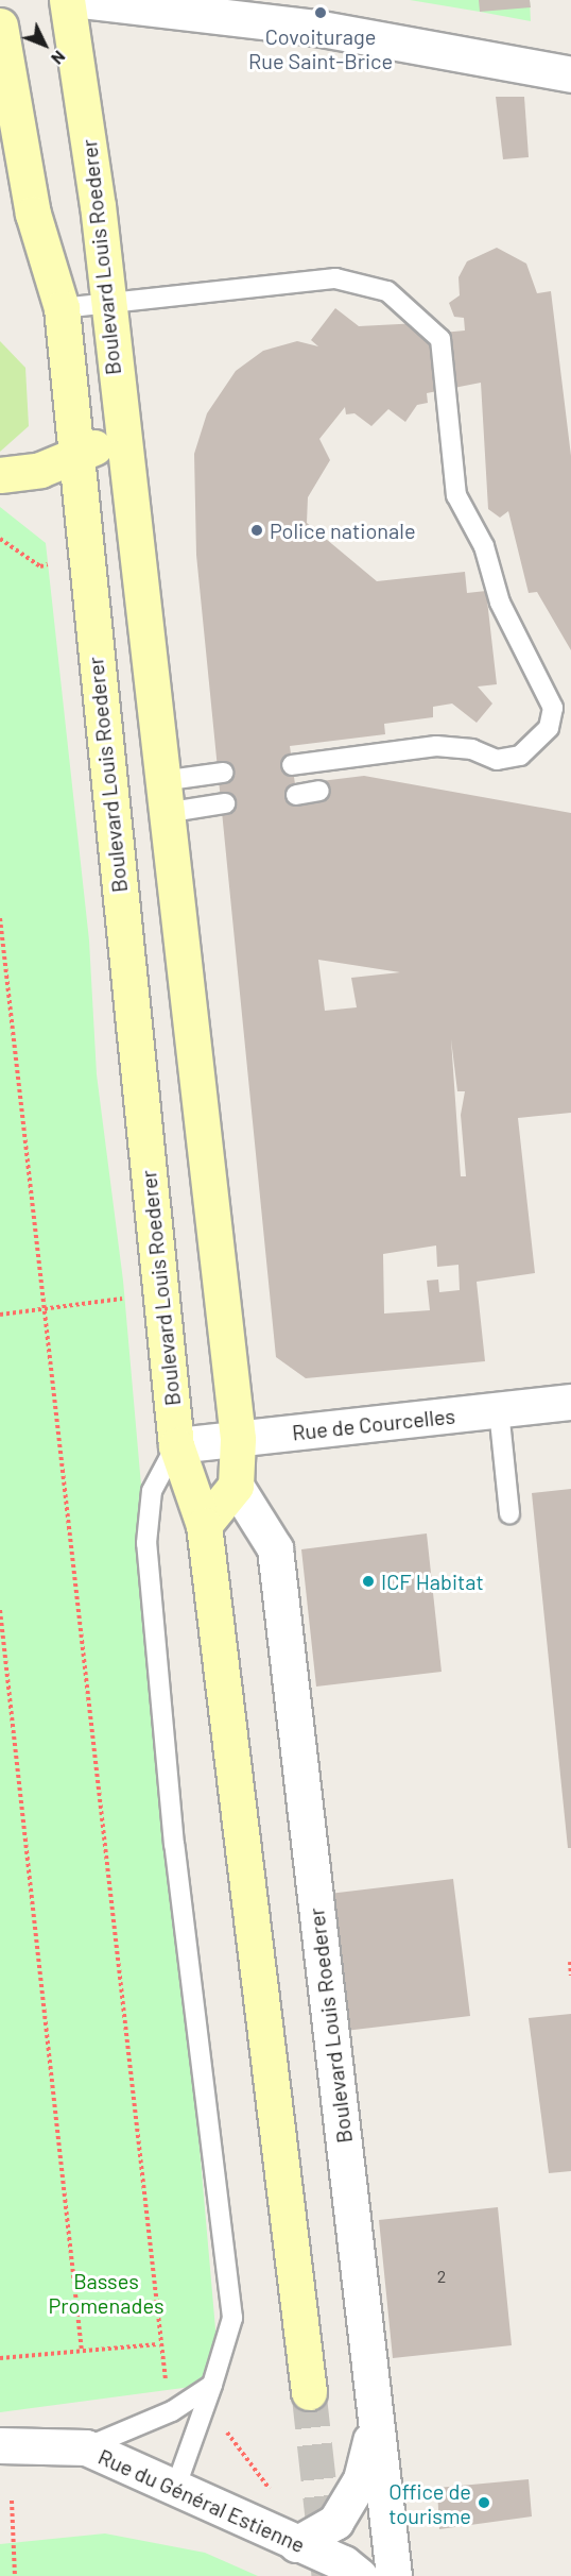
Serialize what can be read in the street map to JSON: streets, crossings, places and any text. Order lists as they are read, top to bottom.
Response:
{
  "streets": {
    "main road": ["Boulevard Louis Roederer"],
    "street": ["Rue de Courcelles", "Rue du Général Estienne"]
  },
  "crossings": [
    ["Boulevard Louis Roederer", "Rue de Courcelles"]
  ],
  "parks": ["Basses Promenades"],
  "places": [
    "Covoiturage Rue Saint-Brice",
    "Police nationale",
    "ICF Habitat",
    "Office de tourisme"
  ],
  "house_numbers": ["2"],
  "north": "bottom right"
}
